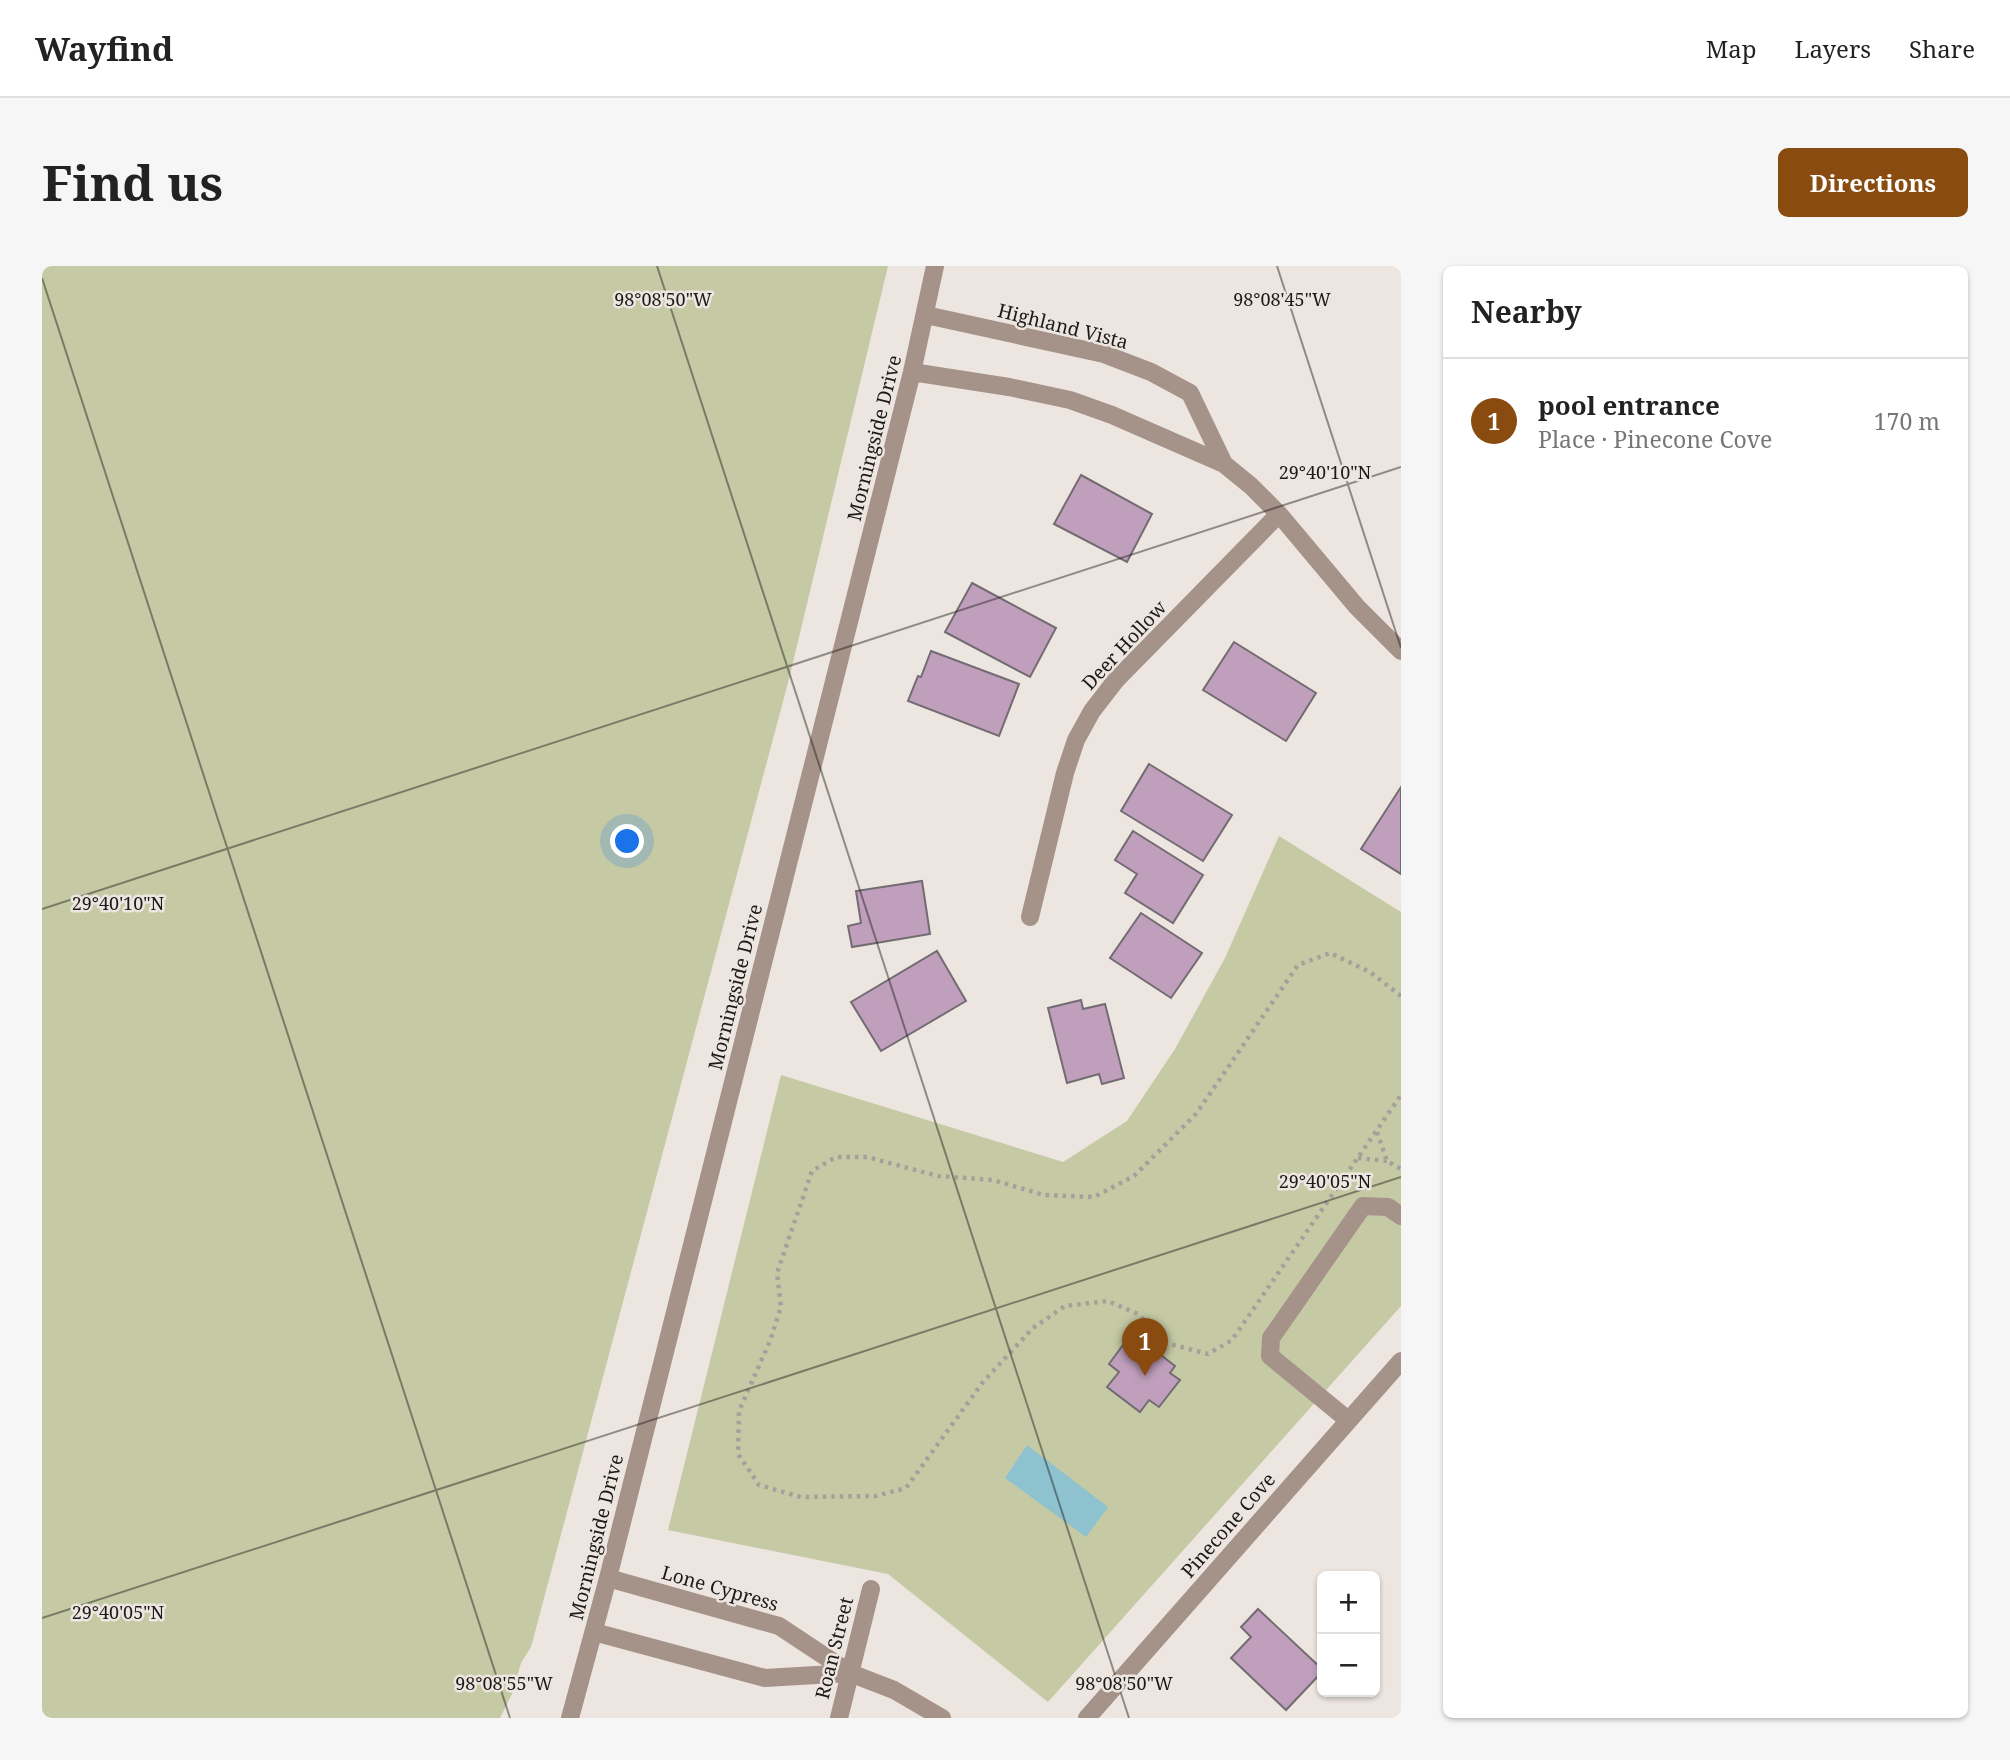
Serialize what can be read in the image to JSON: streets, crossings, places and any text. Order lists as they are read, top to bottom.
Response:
{
  "streets": {
    "street": [
      "Highland Vista",
      "Morningside Drive",
      "Deer Hollow",
      "Pinecone Cove",
      "Lone Cypress",
      "Roan Street"
    ]
  },
  "crossings": [
    ["Highland Vista", "Morningside Drive"],
    ["Highland Vista", "Deer Hollow"],
    ["Morningside Drive", "Lone Cypress"],
    ["Lone Cypress", "Roan Street"]
  ],
  "page": {
    "header": "Wayfind",
    "nav": ["Map", "Layers", "Share"],
    "buttons": "Directions",
    "title": "Find us",
    "heading": "Nearby",
    "list": [
      {
        "mark": "1",
        "name": "pool entrance",
        "note": "Place · Pinecone Cove",
        "value": "170 m"
      }
    ],
    "pins": "1",
    "map_buttons": ["+", "−"]
  },
  "coordinates": [
    "98°08'50\"W",
    "98°08'45\"W",
    "29°40'10\"N",
    "29°40'05\"N",
    "98°08'55\"W"
  ]
}
